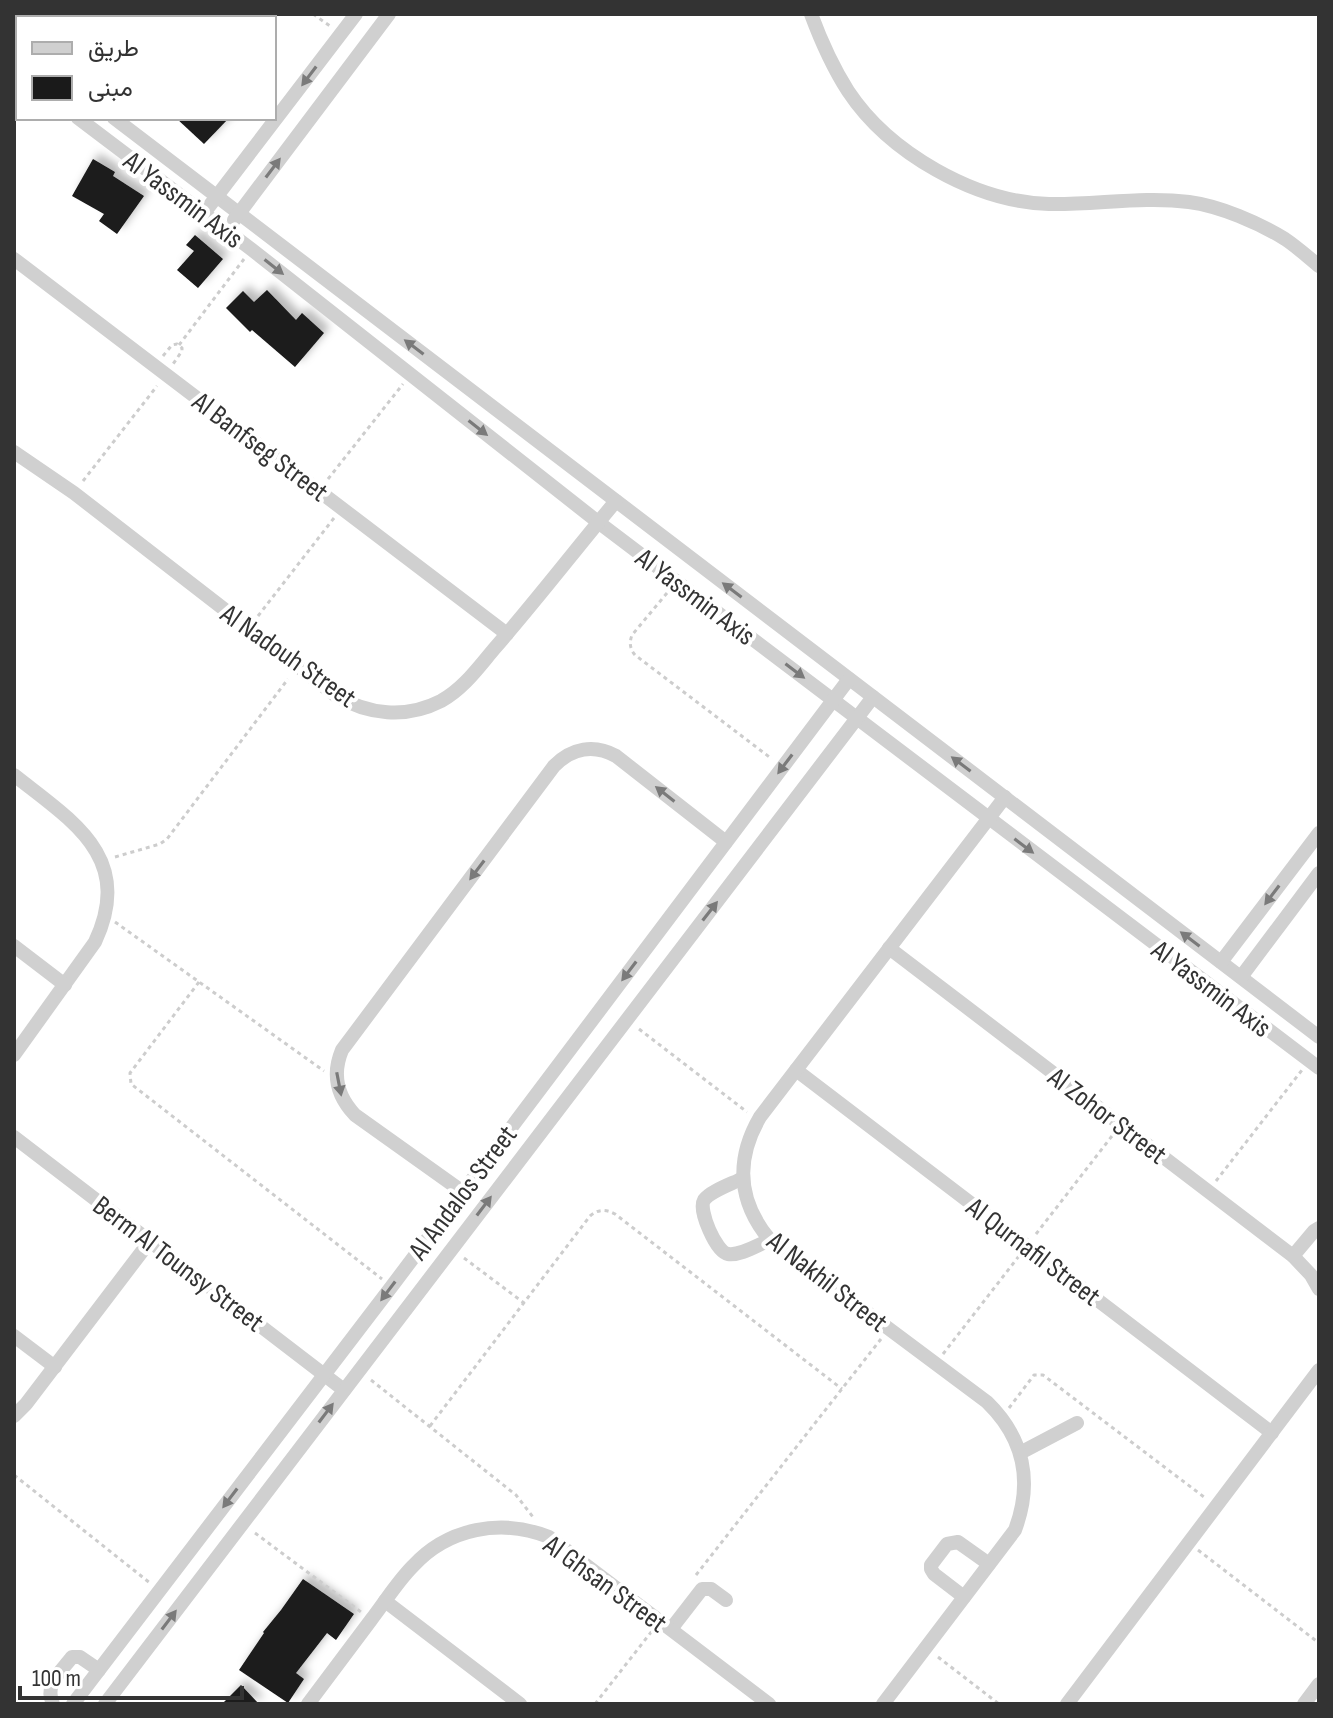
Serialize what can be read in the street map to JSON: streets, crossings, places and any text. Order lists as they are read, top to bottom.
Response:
{
  "streets": {
    "street": [
      "Al Yassmin Axis",
      "Al Banfseg Street",
      "Al Nadouh Street",
      "Al Zohor Street",
      "Al Andalos Street",
      "Al Qurnafil Street",
      "Berm Al Tounsy Street",
      "Al Nakhil Street",
      "Al Ghsan Street"
    ]
  },
  "crossings": [
    ["Al Yassmin Axis", "Al Nadouh Street"],
    ["Al Yassmin Axis", "Al Andalos Street"],
    ["Al Yassmin Axis", "Al Nakhil Street"],
    ["Al Banfseg Street", "Al Nadouh Street"],
    ["Al Zohor Street", "Al Nakhil Street"],
    ["Al Andalos Street", "Berm Al Tounsy Street"],
    ["Al Qurnafil Street", "Al Nakhil Street"]
  ],
  "legend": ["طريق", "مبنى"],
  "scale_bar": "100 m"
}
